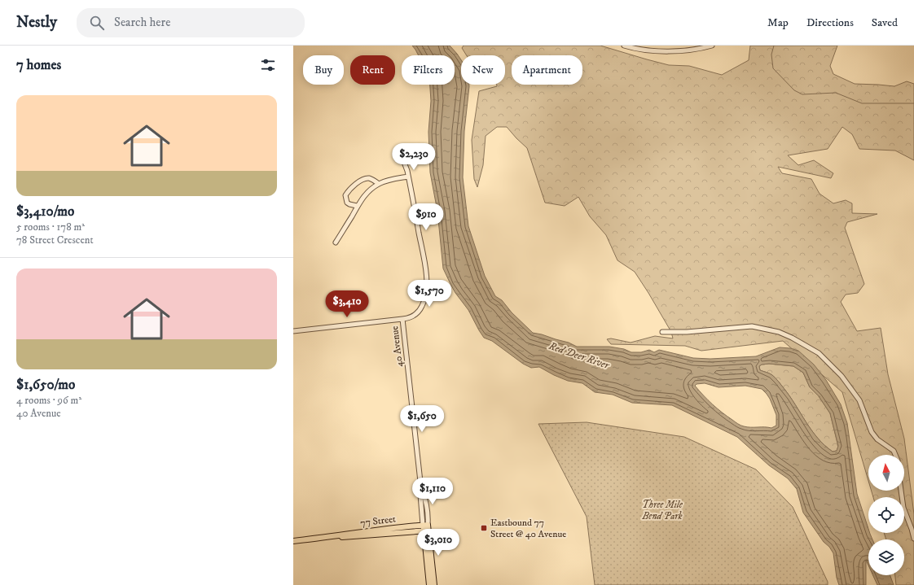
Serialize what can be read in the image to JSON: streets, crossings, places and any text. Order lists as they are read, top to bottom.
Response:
{
  "streets": {
    "main road": ["40 Avenue", "77 Street"]
  },
  "crossings": [
    ["40 Avenue", "77 Street"]
  ],
  "water": ["Red Deer River"],
  "parks": ["Three Mile Bend Park"],
  "places": {
    "transit": ["Eastbound 77 Street @ 40 Avenue"]
  },
  "north": "top",
  "page": {
    "header": "Nestly",
    "search": "Search here",
    "nav": ["Map", "Directions", "Saved"],
    "heading": "7 homes",
    "chip": [
      "Buy",
      "Rent",
      "Filters",
      "New",
      "Apartment"
    ],
    "list": [
      {
        "name": "$3,410/mo",
        "note": "5 rooms · 178 m² · 78 Street Crescent"
      },
      {
        "name": "$1,650/mo",
        "note": "4 rooms · 96 m² · 40 Avenue"
      }
    ],
    "price": [
      "$2,230",
      "$910",
      "$1,570",
      "$3,410",
      "$1,650",
      "$1,110",
      "$3,010"
    ]
  }
}
